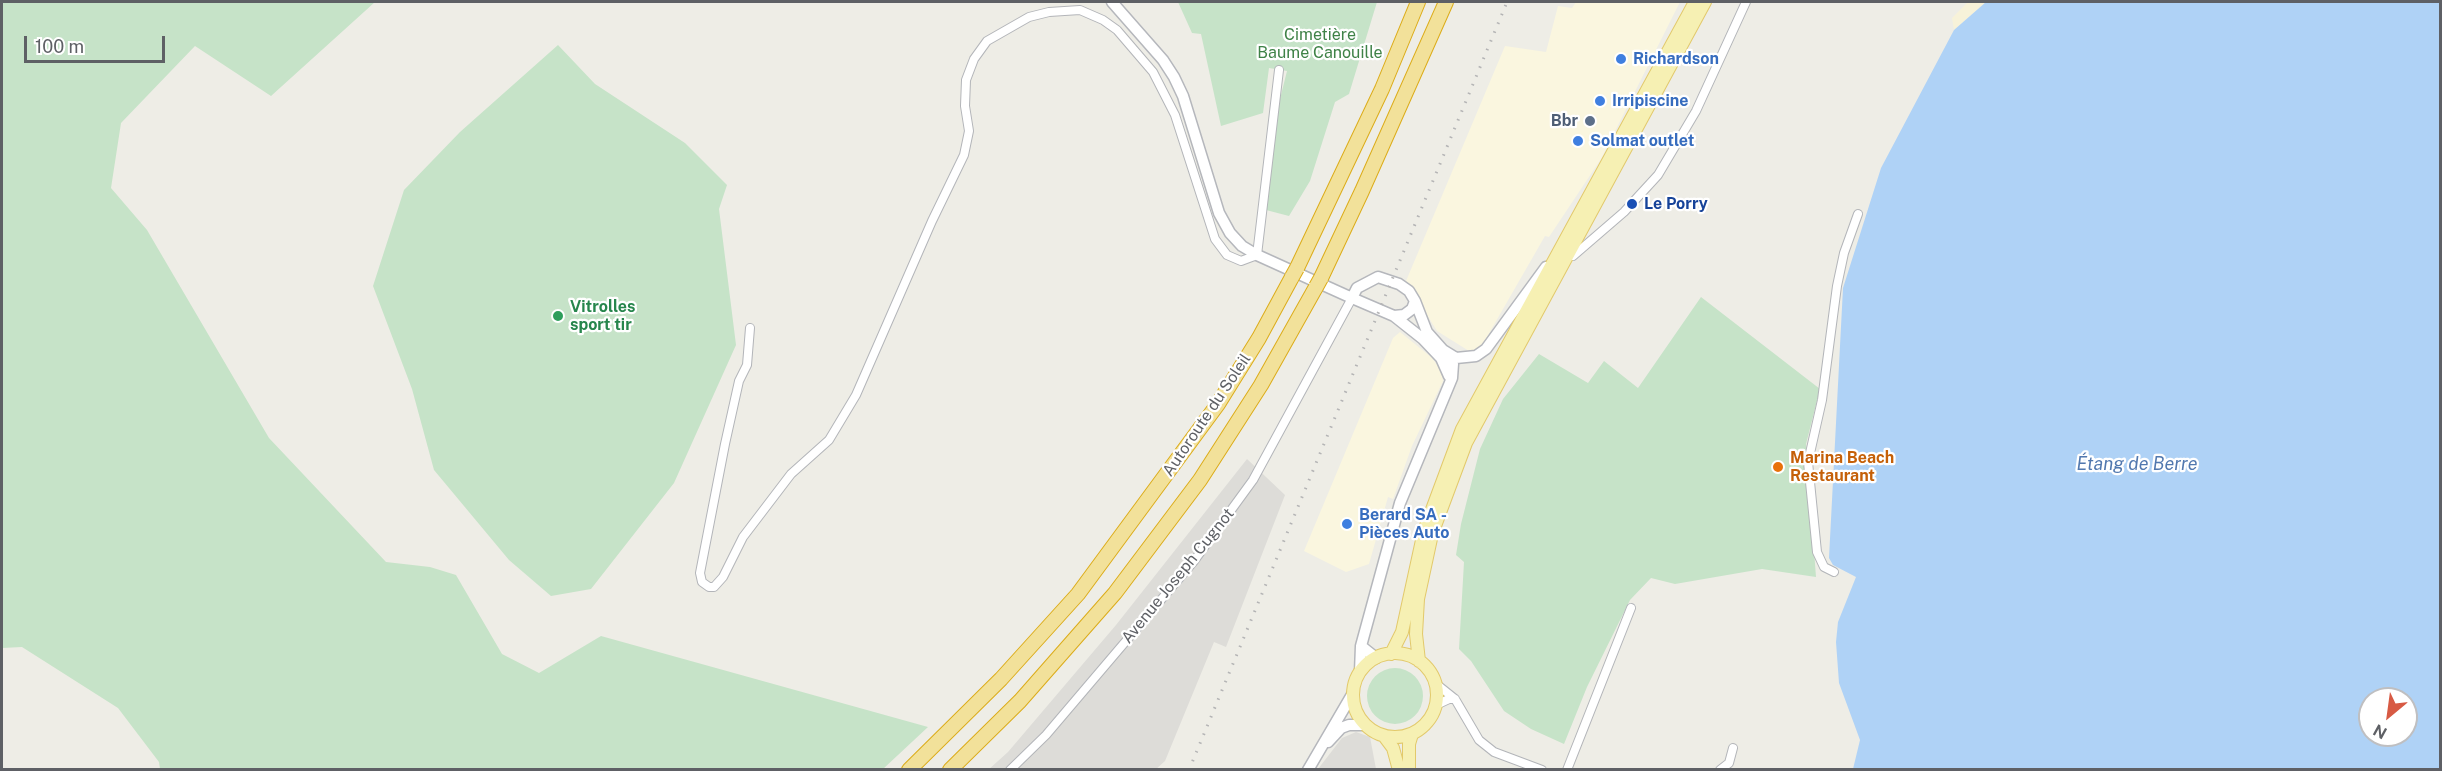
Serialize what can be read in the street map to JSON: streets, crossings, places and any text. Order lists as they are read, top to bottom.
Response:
{
  "streets": {
    "highway": ["Autoroute du Soleil"],
    "street": ["Avenue Joseph Cugnot"]
  },
  "water": ["Étang de Berre"],
  "parks": ["Cimetière Baume Canouille"],
  "places": [
    "Richardson",
    "Irripiscine",
    "Bbr",
    "Solmat outlet",
    "Le Porry",
    "Vitrolles sport tir",
    "Marina Beach Restaurant",
    "Berard SA - Pièces Auto"
  ],
  "scale_bar": "100 m",
  "north": "bottom left"
}
